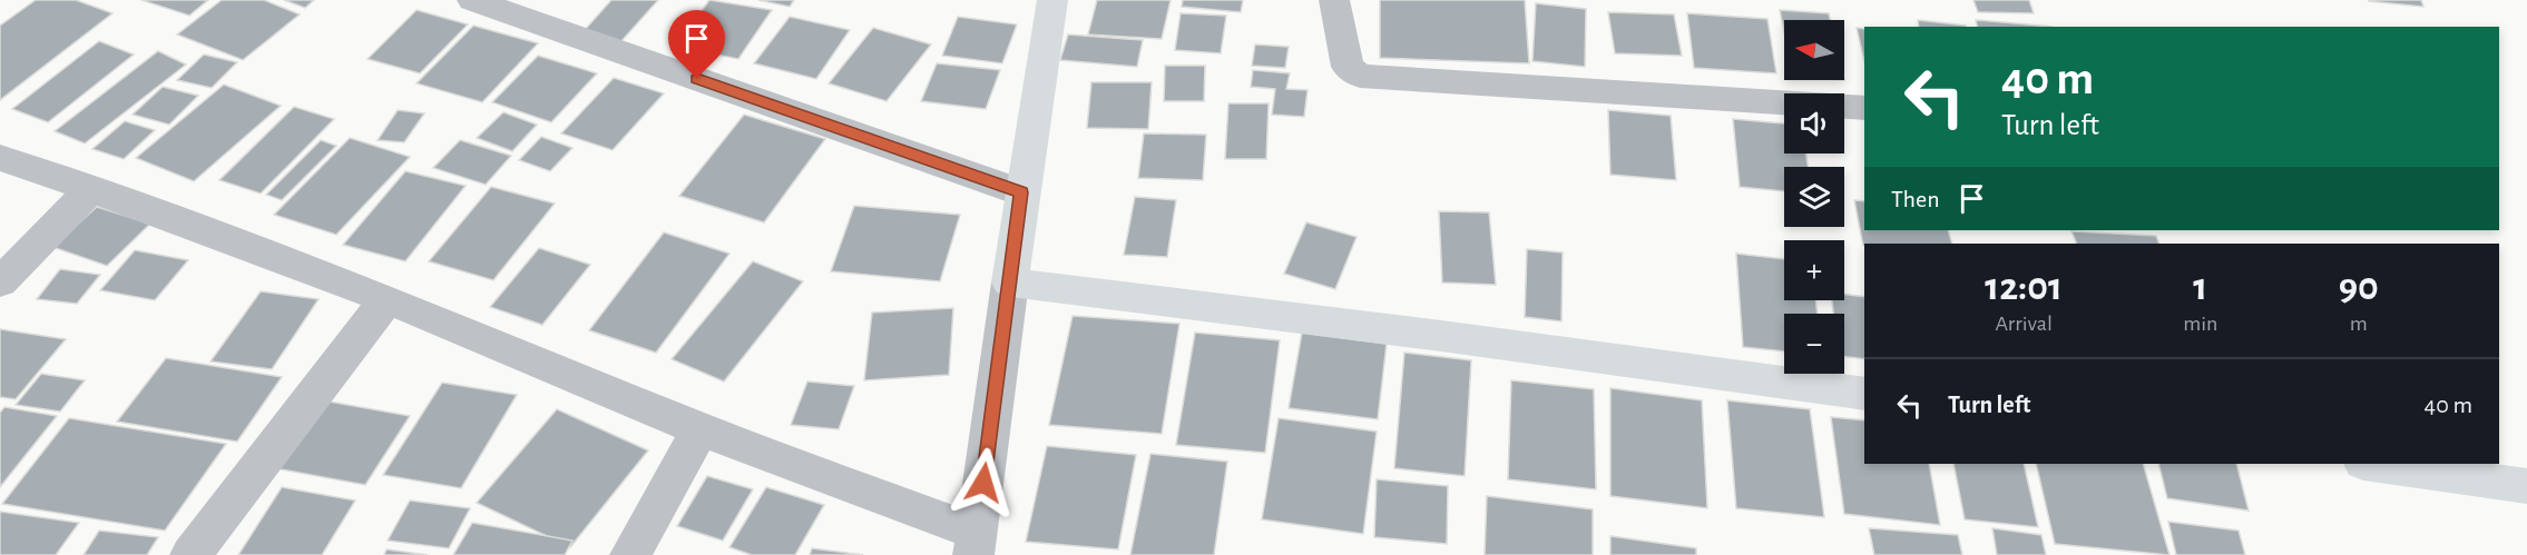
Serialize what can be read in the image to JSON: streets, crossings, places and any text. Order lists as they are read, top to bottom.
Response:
{
  "north": "left",
  "page": {
    "map_buttons": ["+", "−"],
    "turn": ["40 m", "Turn left"],
    "then": "Then",
    "eta": [
      "12:01",
      "Arrival",
      "1",
      "min",
      "90",
      "m"
    ],
    "list": [
      {
        "name": "Turn left",
        "value": "40 m"
      }
    ]
  }
}
